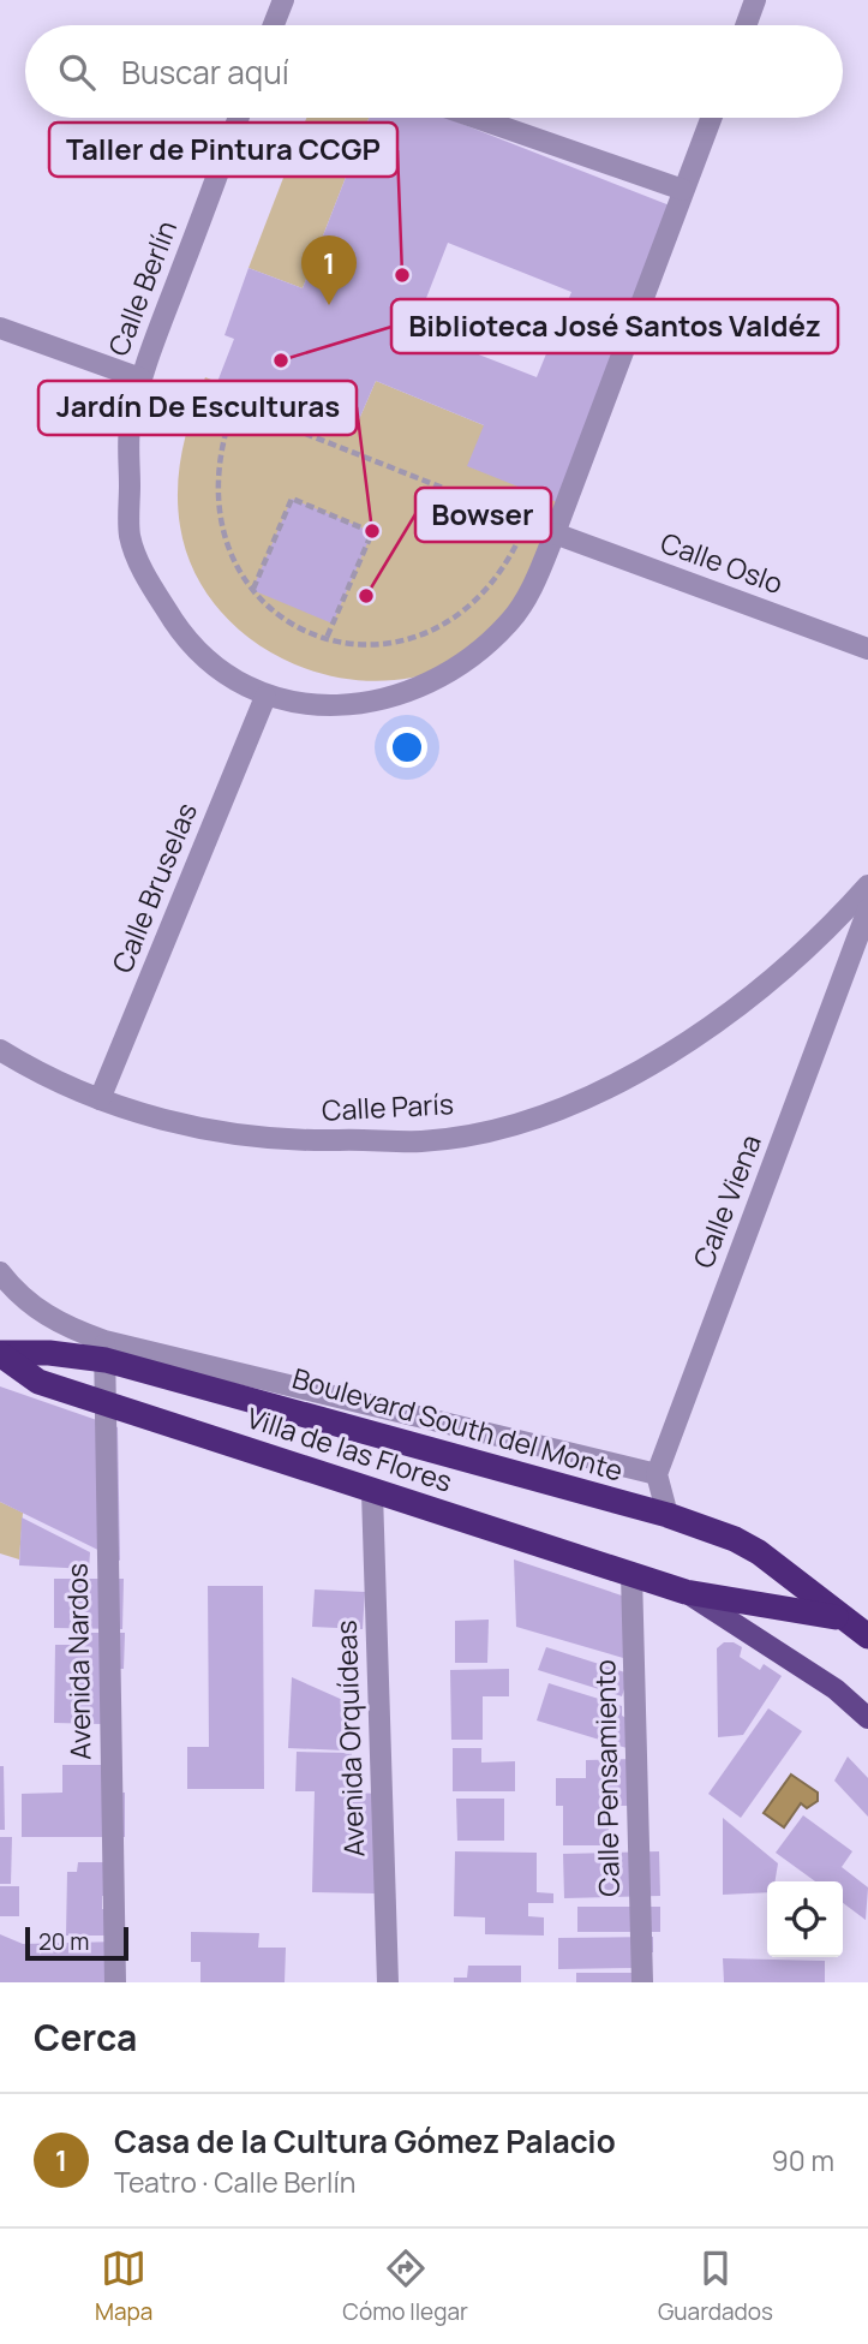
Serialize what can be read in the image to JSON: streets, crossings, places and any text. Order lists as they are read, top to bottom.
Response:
{
  "streets": {
    "highway": ["Boulevard South del Monte", "Villa de las Flores"],
    "street": [
      "Calle Berlín",
      "Calle Oslo",
      "Calle Bruselas",
      "Calle París",
      "Calle Viena",
      "Avenida Nardos",
      "Avenida Orquídeas",
      "Calle Pensamiento"
    ]
  },
  "crossings": [
    ["Calle Berlín", "Calle Oslo"],
    ["Calle Berlín", "Calle Bruselas"],
    ["Calle Bruselas", "Calle París"],
    ["Boulevard South del Monte", "Villa de las Flores"],
    ["Boulevard South del Monte", "Avenida Nardos"],
    ["Villa de las Flores", "Avenida Nardos"],
    ["Villa de las Flores", "Avenida Orquídeas"],
    ["Villa de las Flores", "Calle Pensamiento"]
  ],
  "places": [
    "Taller de Pintura CCGP",
    "Biblioteca José Santos Valdéz",
    "Jardín De Esculturas",
    "Bowser"
  ],
  "scale_bar": "20 m",
  "page": {
    "search": "Buscar aquí",
    "pins": "1",
    "scale": "20 m",
    "heading": "Cerca",
    "list": [
      {
        "mark": "1",
        "name": "Casa de la Cultura Gómez Palacio",
        "note": "Teatro · Calle Berlín",
        "value": "90 m"
      }
    ],
    "nav": ["Mapa", "Cómo llegar", "Guardados"]
  }
}
